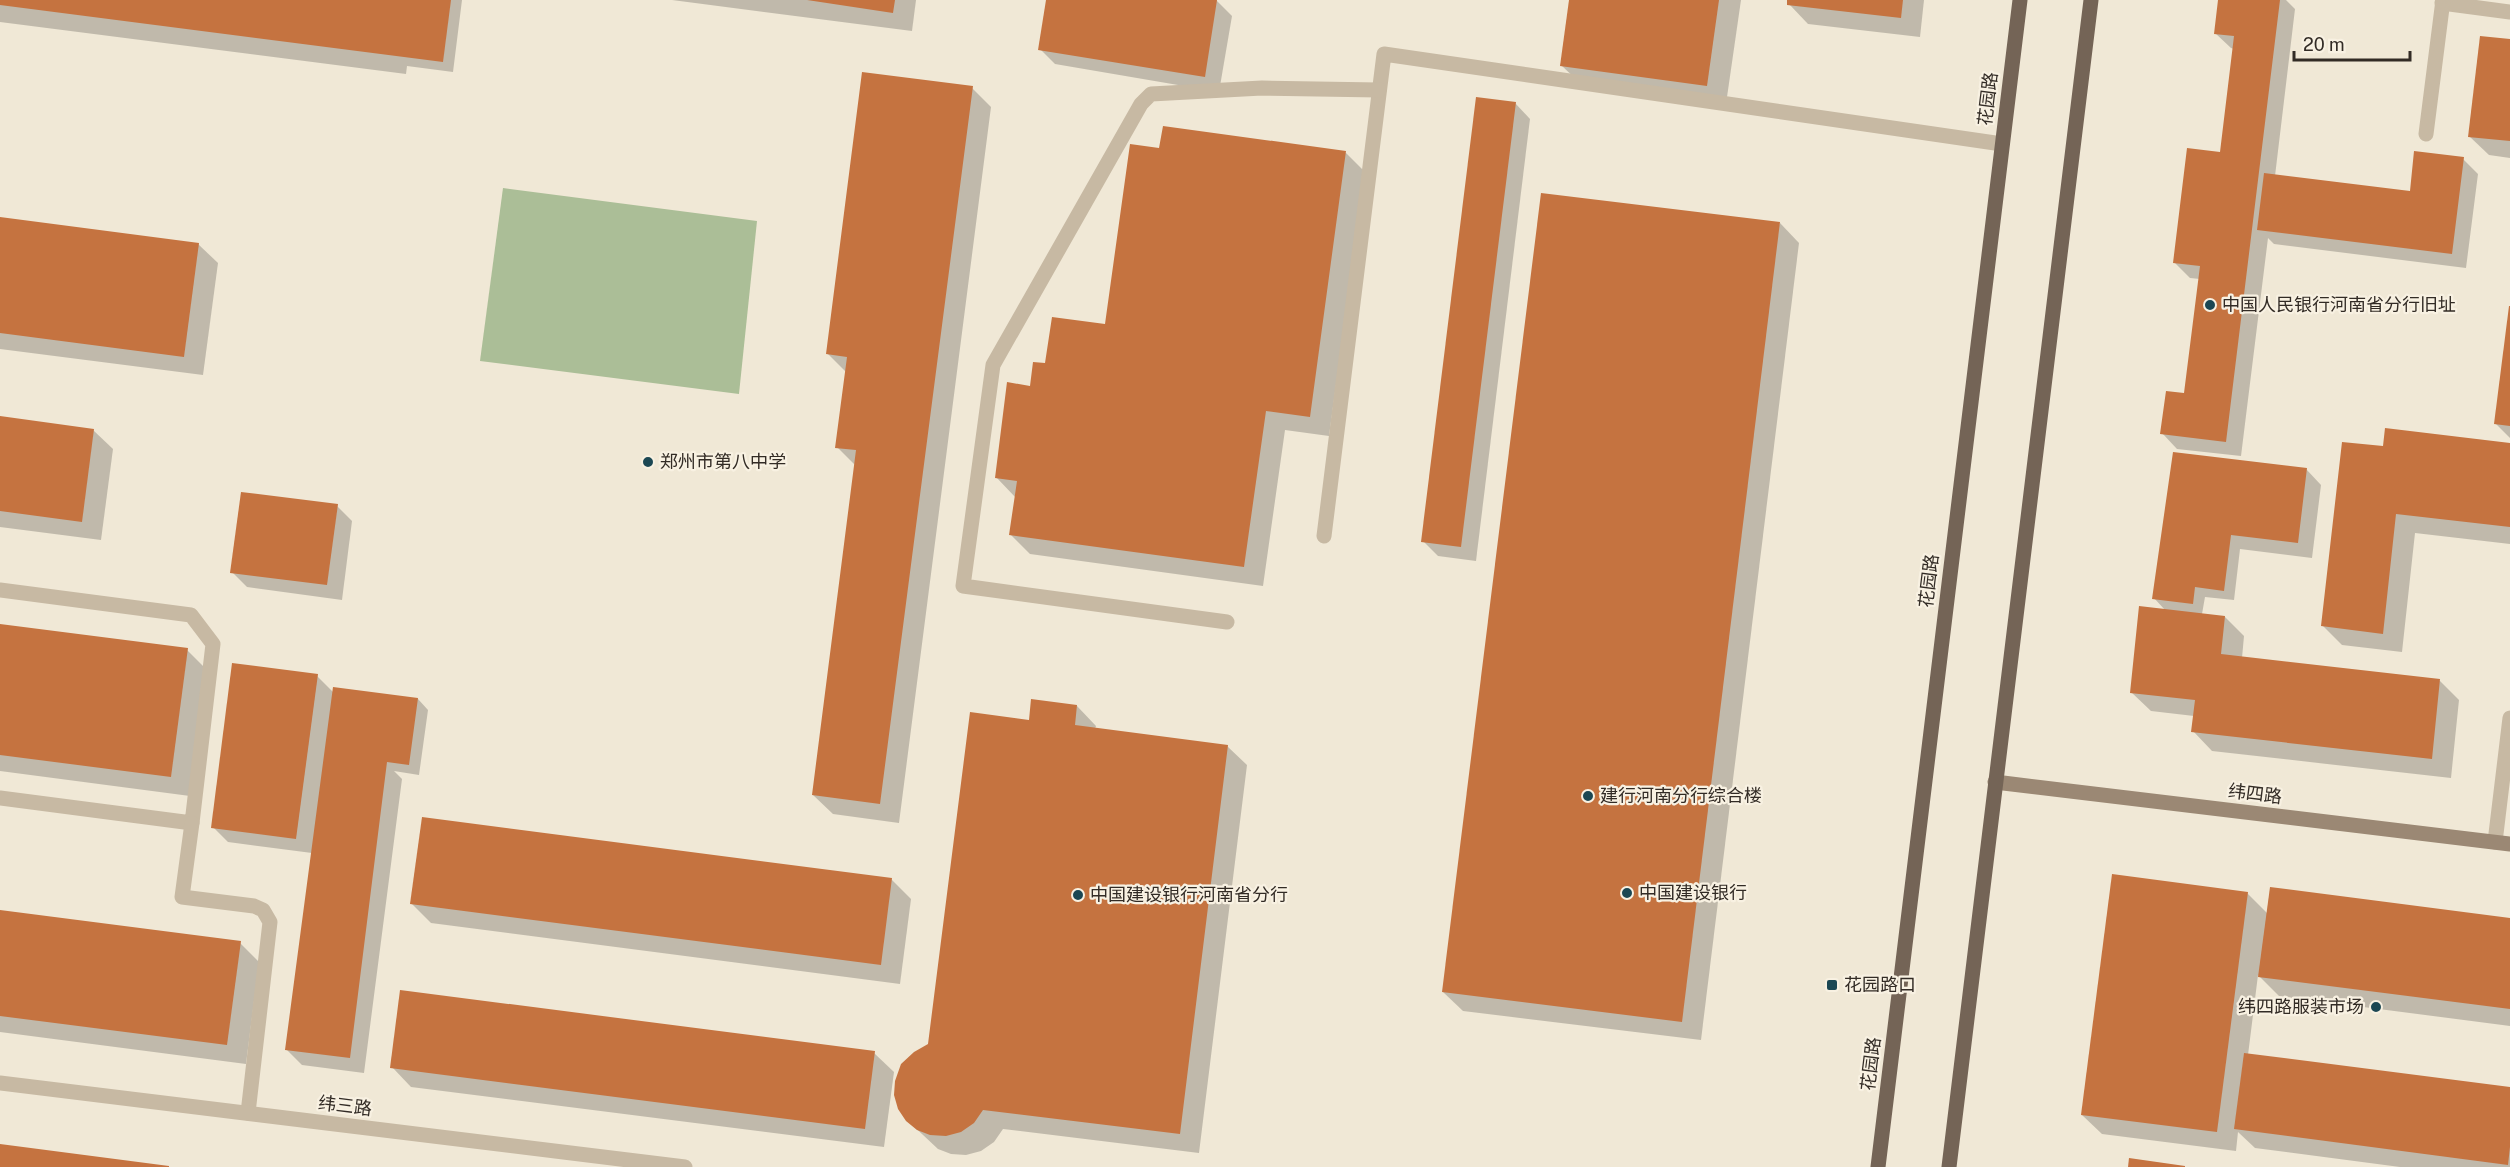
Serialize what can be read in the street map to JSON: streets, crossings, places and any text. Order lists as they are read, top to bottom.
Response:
{
  "streets": {
    "main road": ["花园路"],
    "street": ["纬四路", "纬三路"]
  },
  "places": {
    "other": [
      "中国人民银行河南省分行旧址",
      "郑州市第八中学",
      "建行河南分行综合楼",
      "中国建设银行",
      "中国建设银行河南省分行",
      "纬四路服装市场"
    ],
    "transit": ["花园路口"]
  },
  "scale_bar": "20 m"
}
